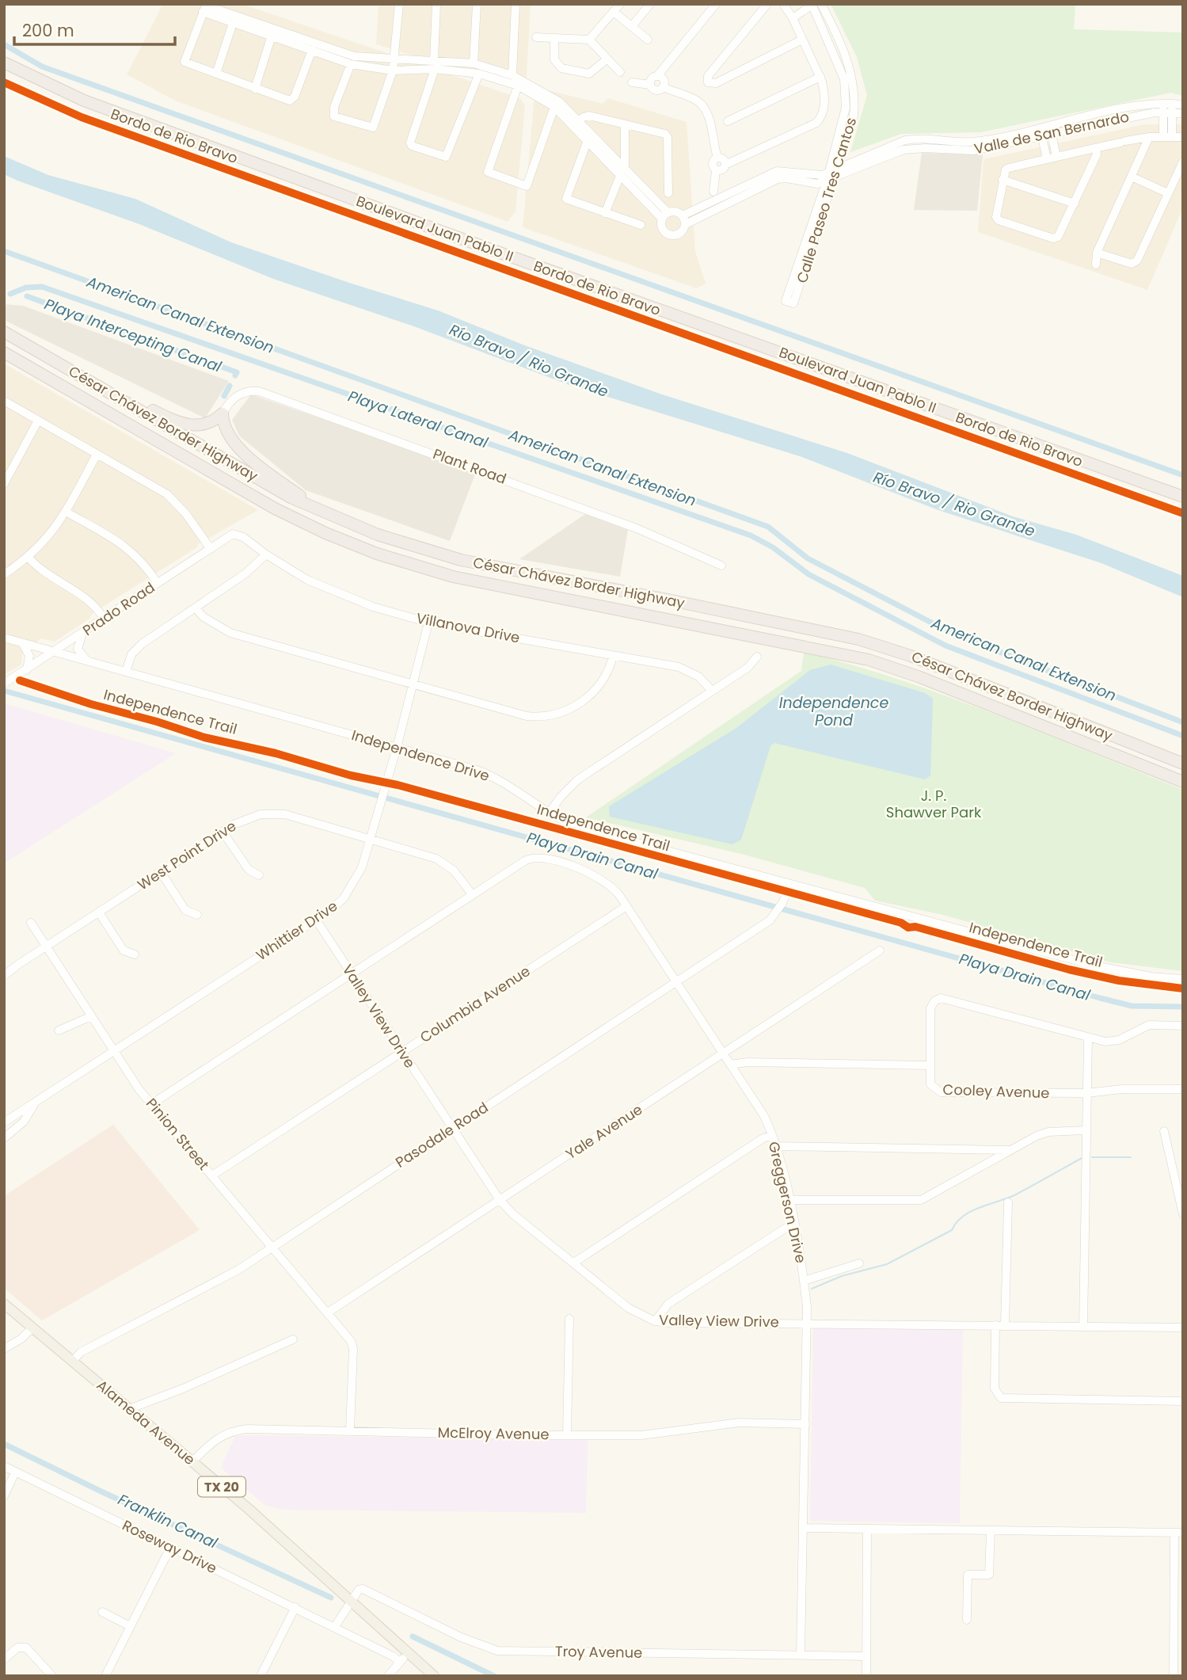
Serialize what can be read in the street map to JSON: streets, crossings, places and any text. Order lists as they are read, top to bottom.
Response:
{
  "streets": {
    "highway": ["Boulevard Juan Pablo II", "César Chávez Border Highway"],
    "main road": ["Alameda Avenue", "TX 20"],
    "street": [
      "Valle de San Bernardo",
      "Calle Paseo Tres Cantos",
      "Plant Road",
      "Prado Road",
      "Villanova Drive",
      "Independence Drive",
      "West Point Drive",
      "Whittier Drive",
      "Columbia Avenue",
      "Valley View Drive",
      "Cooley Avenue",
      "Yale Avenue",
      "Pinion Street",
      "Pasodale Road",
      "Greggerson Drive",
      "McElroy Avenue",
      "Roseway Drive",
      "Troy Avenue"
    ],
    "cycle path": ["Bordo de Rio Bravo", "Independence Trail"]
  },
  "crossings": [
    ["Valle de San Bernardo", "Calle Paseo Tres Cantos"],
    ["Prado Road", "Villanova Drive"],
    ["Prado Road", "Independence Drive"],
    ["Villanova Drive", "Whittier Drive"],
    ["Independence Drive", "Whittier Drive"],
    ["Independence Drive", "Pasodale Road"],
    ["West Point Drive", "Whittier Drive"],
    ["West Point Drive", "Pinion Street"],
    ["West Point Drive", "Greggerson Drive"],
    ["Whittier Drive", "Valley View Drive"],
    ["Whittier Drive", "Pinion Street"],
    ["Columbia Avenue", "Valley View Drive"],
    ["Columbia Avenue", "Pinion Street"],
    ["Columbia Avenue", "Greggerson Drive"],
    ["Valley View Drive", "Yale Avenue"],
    ["Valley View Drive", "Pasodale Road"],
    ["Valley View Drive", "Greggerson Drive"],
    ["Yale Avenue", "Pinion Street"],
    ["Yale Avenue", "Greggerson Drive"],
    ["Pinion Street", "Pasodale Road"],
    ["Pinion Street", "McElroy Avenue"],
    ["Pasodale Road", "Greggerson Drive"],
    ["Pasodale Road", "Alameda Avenue"],
    ["Greggerson Drive", "McElroy Avenue"],
    ["Greggerson Drive", "Troy Avenue"],
    ["Alameda Avenue", "McElroy Avenue"],
    ["Alameda Avenue", "Troy Avenue"]
  ],
  "water": [
    "American Canal Extension",
    "Playa Intercepting Canal",
    "Río Bravo / Rio Grande",
    "Playa Lateral Canal",
    "Independence Pond",
    "Playa Drain Canal",
    "Franklin Canal"
  ],
  "parks": ["J. P. Shawver Park"],
  "scale_bar": "200 m"
}
